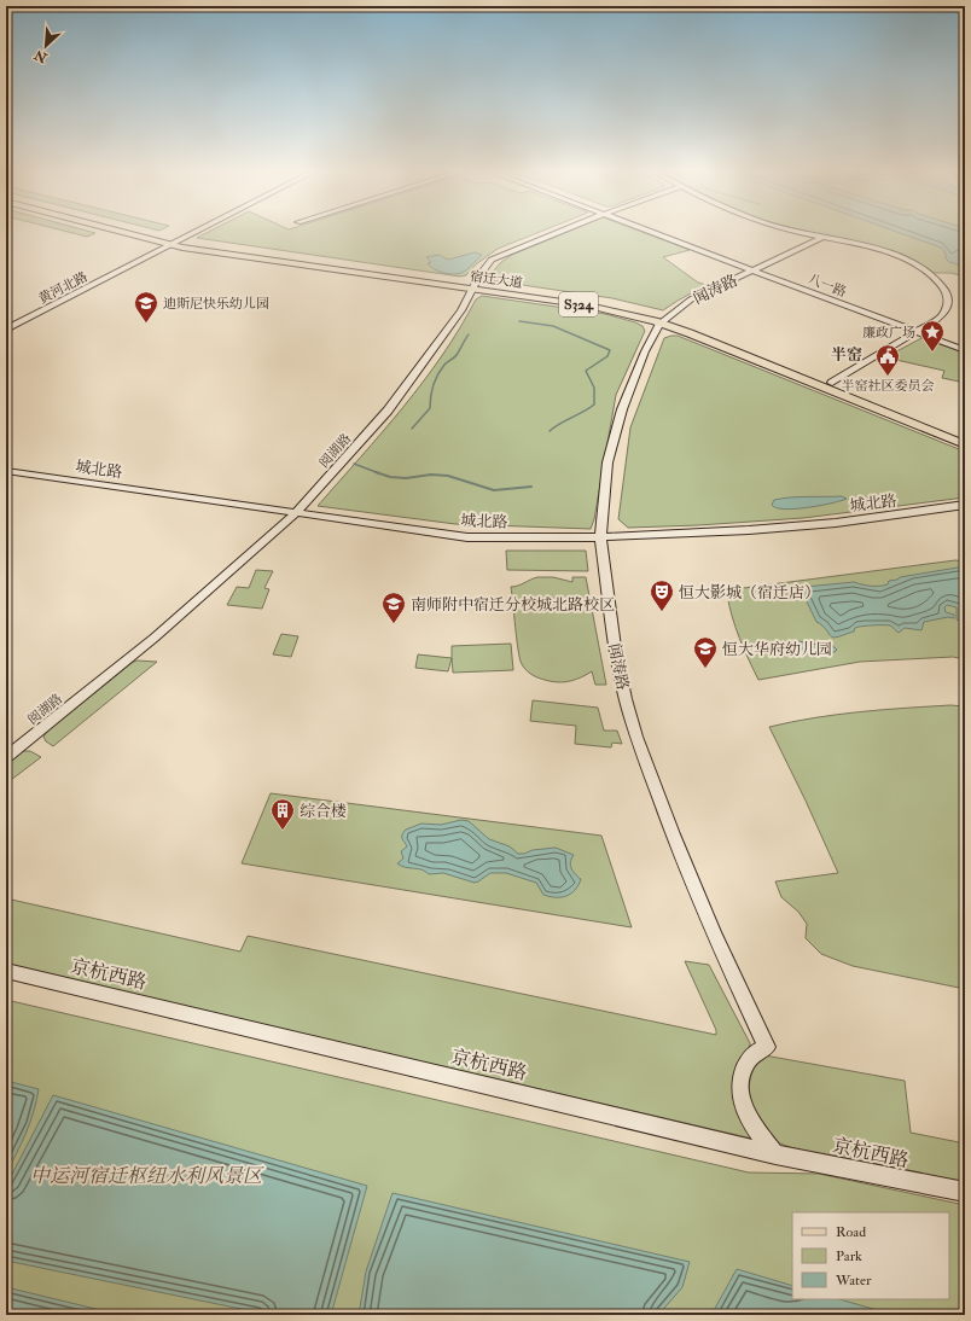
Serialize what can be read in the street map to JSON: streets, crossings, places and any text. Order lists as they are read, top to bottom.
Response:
{
  "streets": {
    "main road": ["宿迁大道", "S324"],
    "street": [
      "八一路",
      "黄河北路",
      "闻涛路",
      "阅湖路",
      "城北路",
      "京杭西路"
    ]
  },
  "crossings": [
    ["宿迁大道", "黄河北路"],
    ["宿迁大道", "闻涛路"],
    ["宿迁大道", "阅湖路"],
    ["八一路", "闻涛路"],
    ["闻涛路", "城北路"],
    ["闻涛路", "京杭西路"],
    ["阅湖路", "城北路"]
  ],
  "districts": ["半窑"],
  "parks": ["中运河宿迁枢纽水利风景区"],
  "places": {
    "school or university": ["迪斯尼快乐幼儿园", "南师附中宿迁分校城北路校区", "恒大华府幼儿园"],
    "place": ["廉政广场"],
    "public building": ["半窑社区委员会"],
    "theatre": ["恒大影城（宿迁店）"],
    "building": ["综合楼"]
  },
  "legend": ["Road", "Park", "Water"],
  "north": "bottom left"
}
